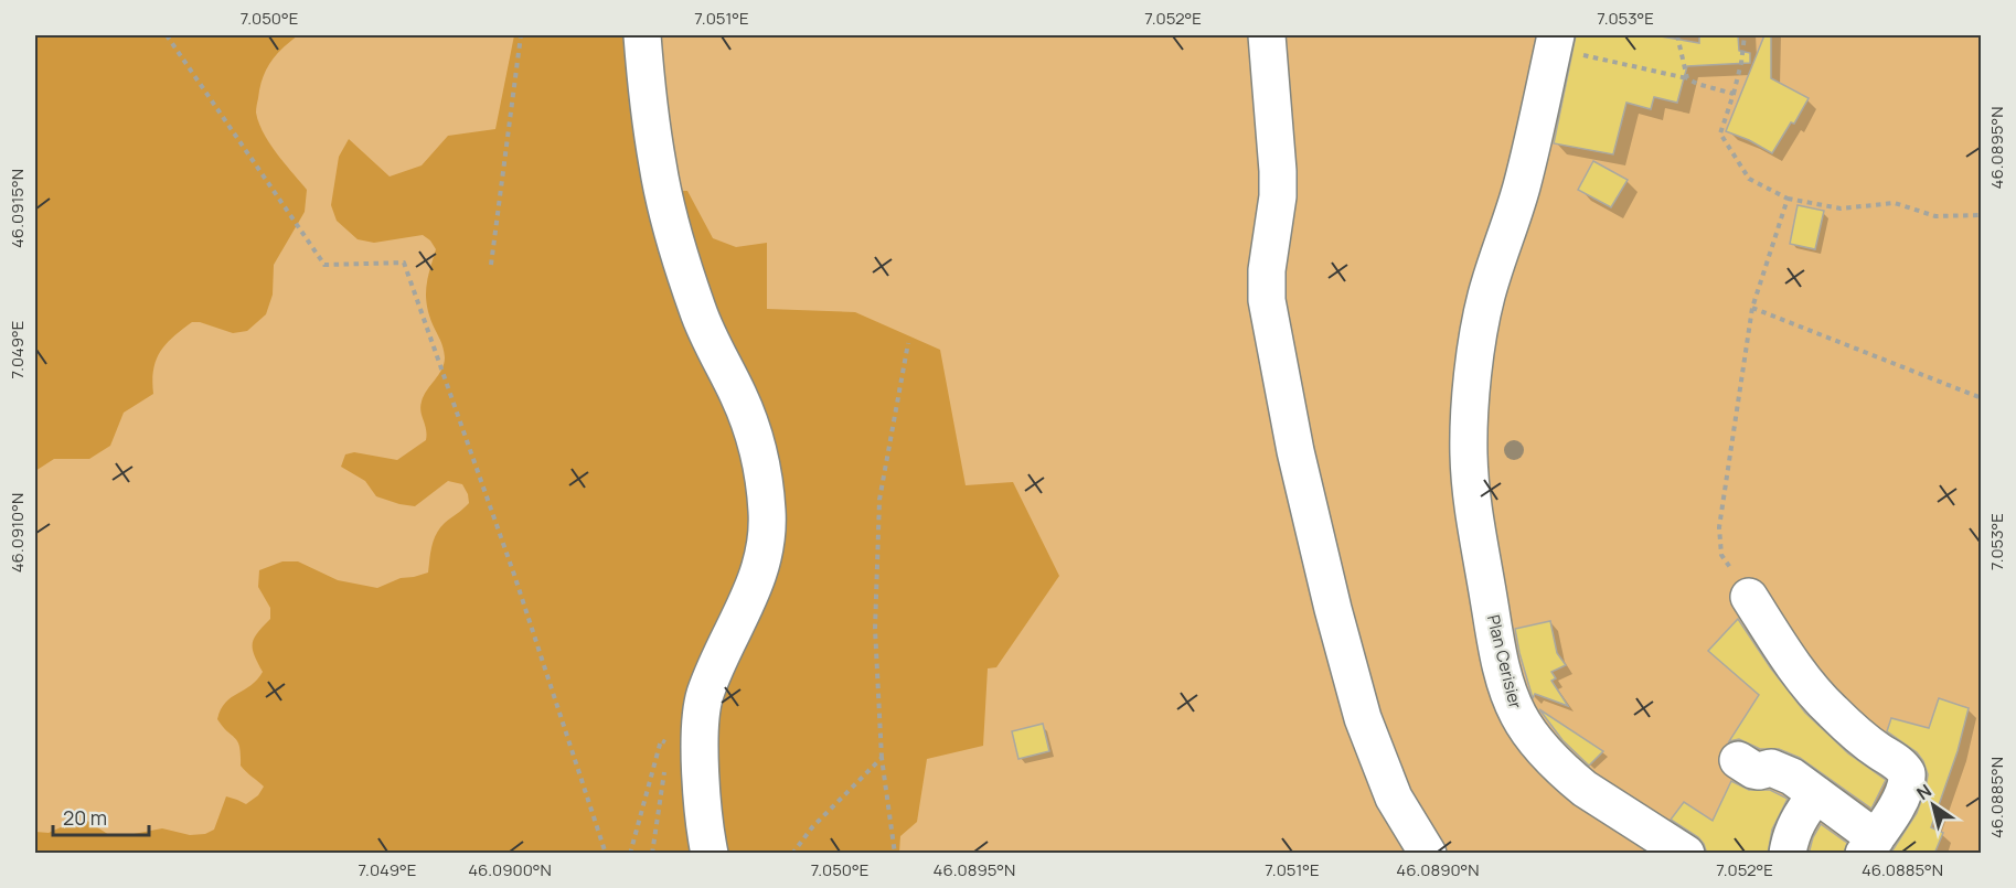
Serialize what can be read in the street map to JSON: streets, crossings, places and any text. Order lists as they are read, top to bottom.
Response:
{
  "streets": {
    "street": ["Plan Cerisier"]
  },
  "scale_bar": "20 m",
  "north": "top left",
  "coordinates": [
    "7.050°E",
    "7.051°E",
    "7.052°E",
    "7.053°E",
    "46.0895°N",
    "46.0915°N",
    "7.049°E",
    "46.0910°N",
    "46.0885°N",
    "46.0900°N",
    "46.0890°N"
  ]
}
